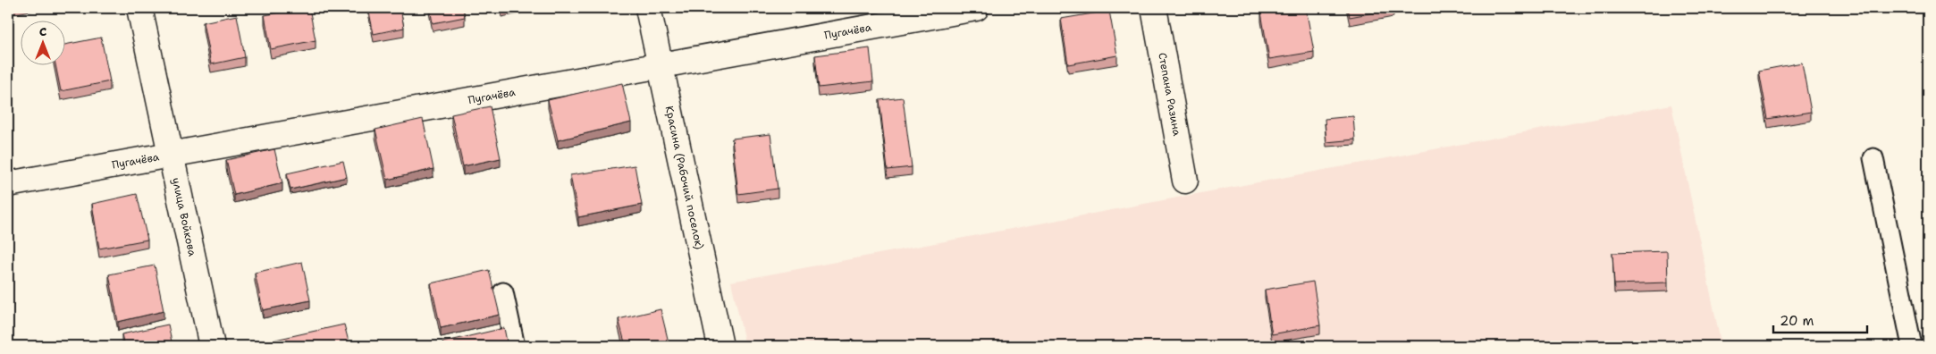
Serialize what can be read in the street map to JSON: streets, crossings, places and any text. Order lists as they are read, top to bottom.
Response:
{
  "streets": {
    "street": [
      "Пугачёва",
      "Степана Разина",
      "Красина (Рабочий поселок)",
      "улица Войкова"
    ]
  },
  "crossings": [
    ["Пугачёва", "Красина (Рабочий поселок)"],
    ["Пугачёва", "улица Войкова"]
  ],
  "scale_bar": "20 m",
  "north": "top"
}
